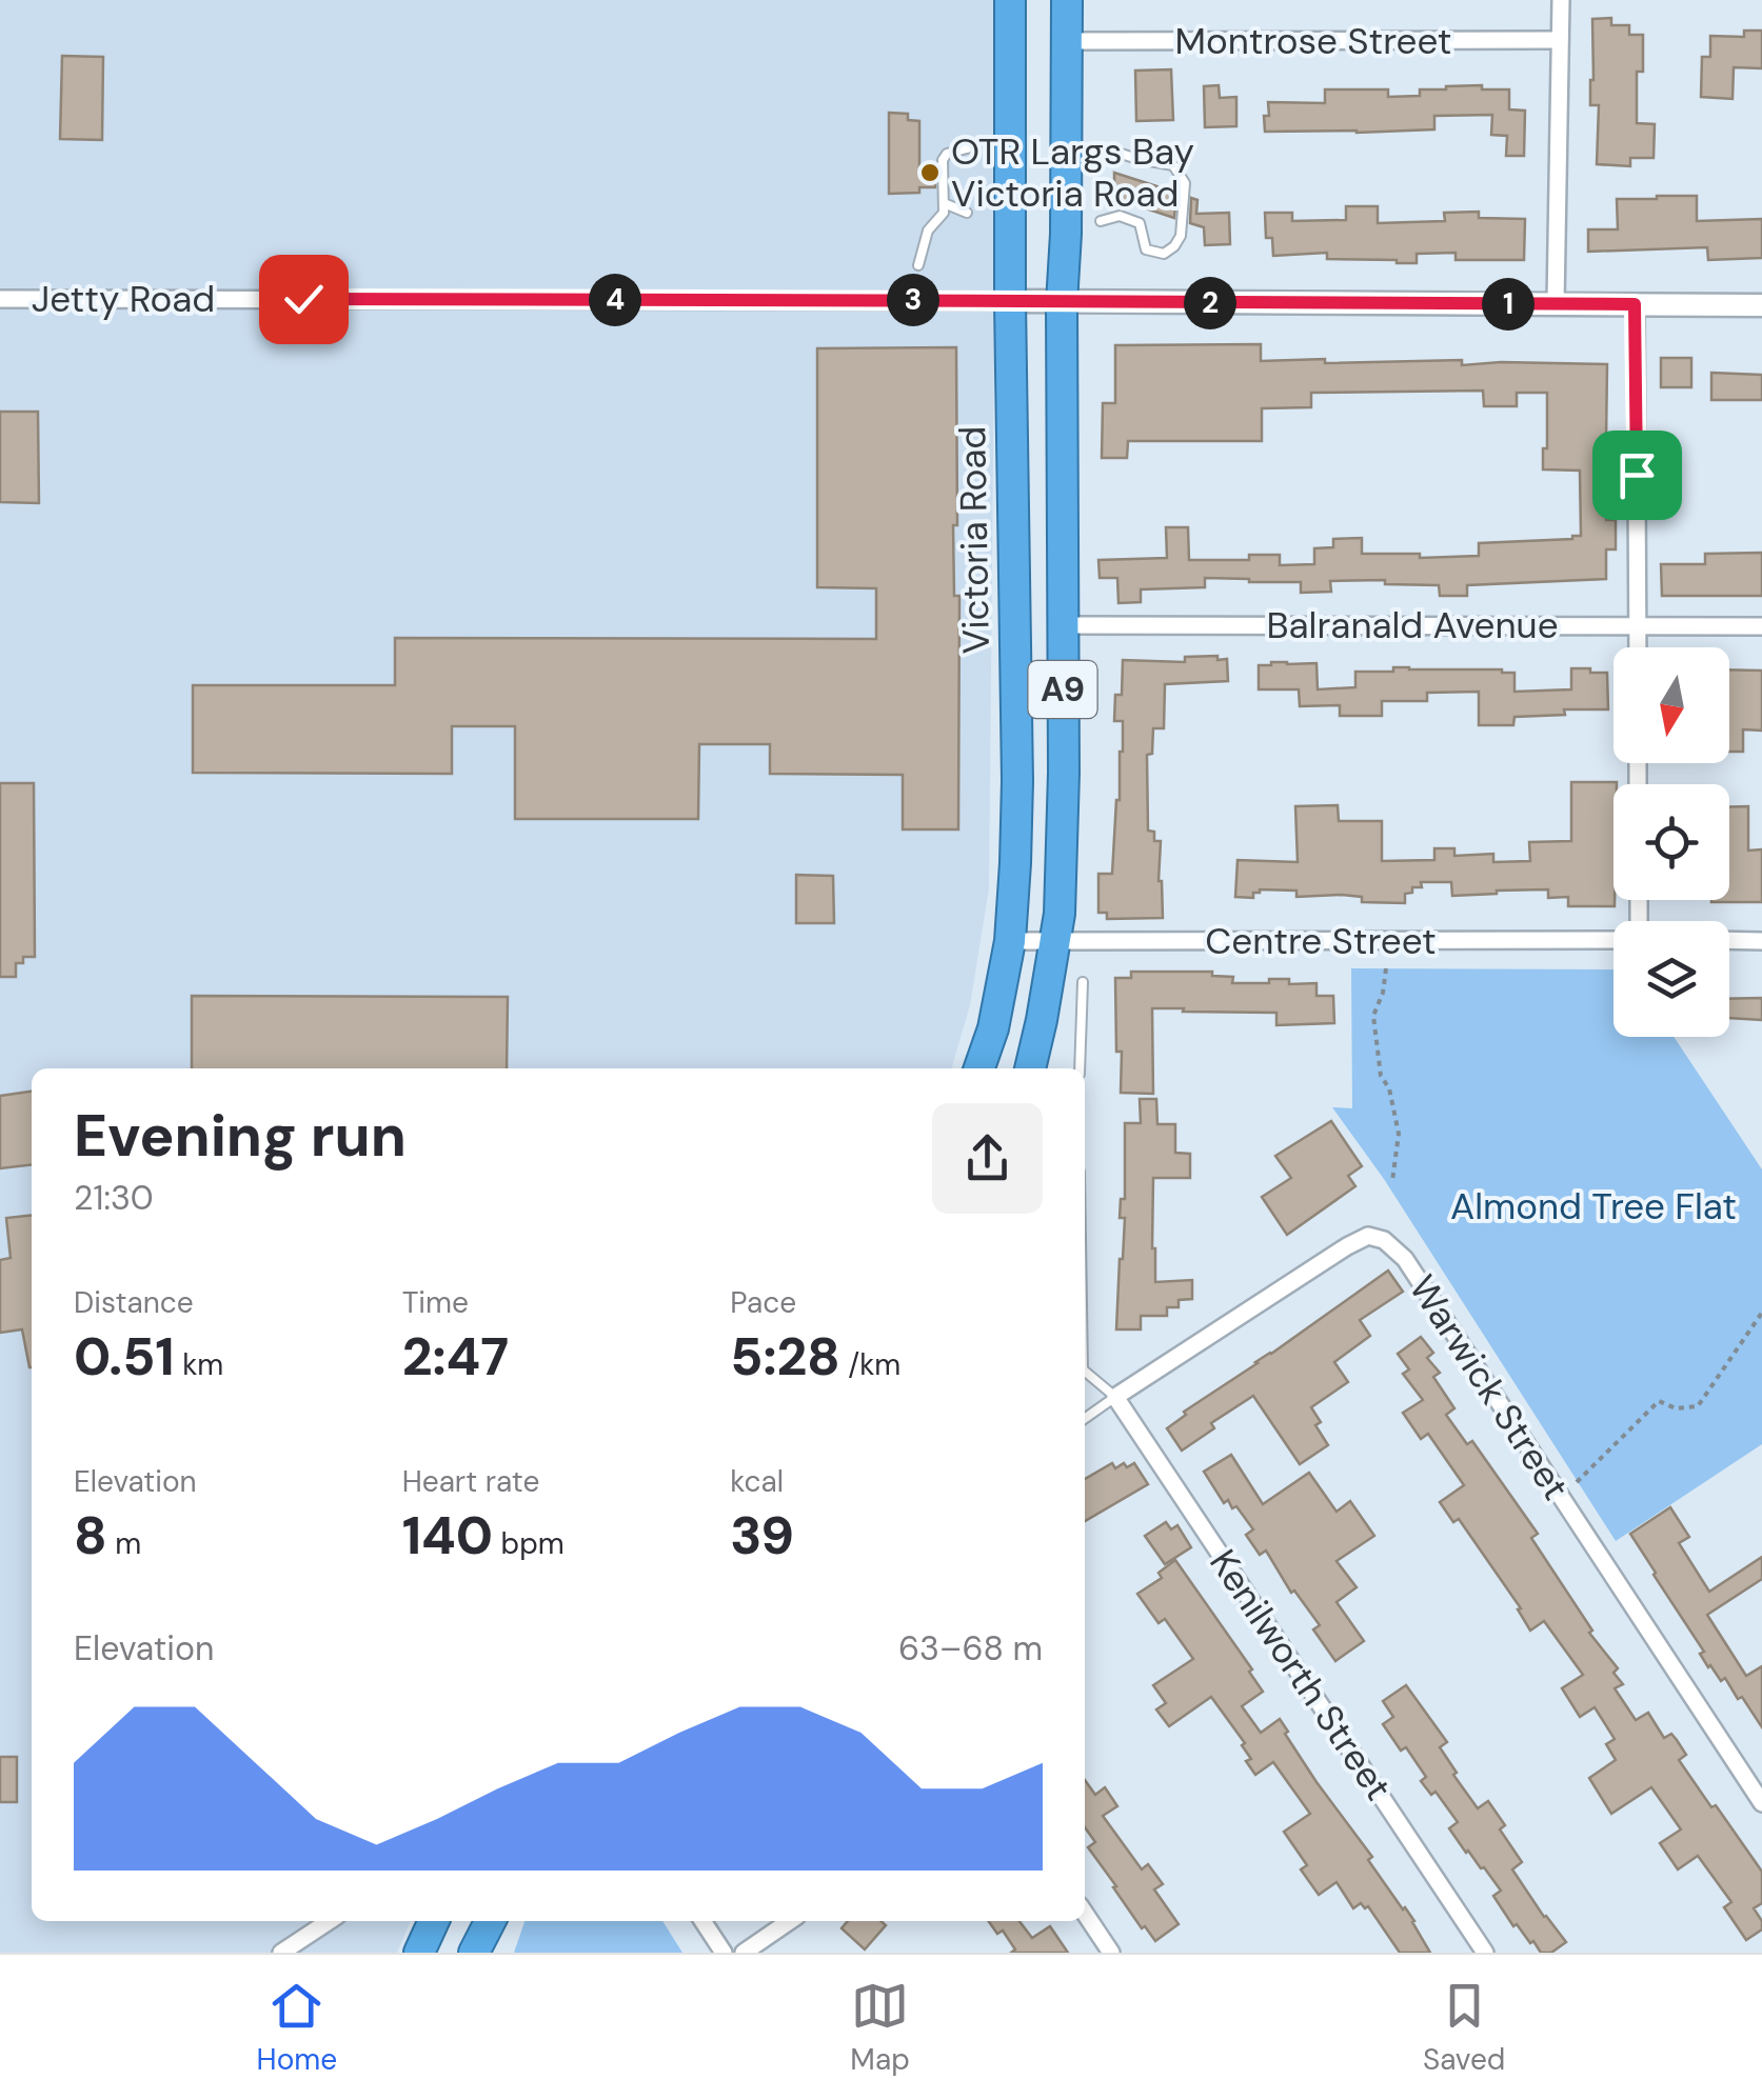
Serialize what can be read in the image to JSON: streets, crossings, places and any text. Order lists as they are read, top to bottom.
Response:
{
  "streets": {
    "highway": ["Victoria Road", "A9"],
    "street": [
      "Montrose Street",
      "Jetty Road",
      "Balranald Avenue",
      "Centre Street",
      "Warwick Street",
      "Kenilworth Street"
    ]
  },
  "crossings": [
    ["Montrose Street", "A9"],
    ["Jetty Road", "Victoria Road"],
    ["Jetty Road", "A9"],
    ["Victoria Road", "Centre Street"],
    ["Balranald Avenue", "A9"],
    ["A9", "Centre Street"],
    ["Warwick Street", "Kenilworth Street"]
  ],
  "parks": ["Almond Tree Flat"],
  "places": ["OTR Largs Bay Victoria Road"],
  "north": "bottom",
  "page": {
    "pins": [
      "3",
      "4",
      "2",
      "1"
    ],
    "heading": ["Evening run", "21:30"],
    "stats": [
      ["Distance", "0.51 km"],
      ["Time", "2:47"],
      ["Pace", "5:28 /km"],
      ["Elevation", "8 m"],
      ["Heart rate", "140 bpm"],
      ["kcal", "39"]
    ],
    "chart": ["Elevation", "63–68 m"],
    "tabs": ["Home", "Map", "Saved"]
  }
}
